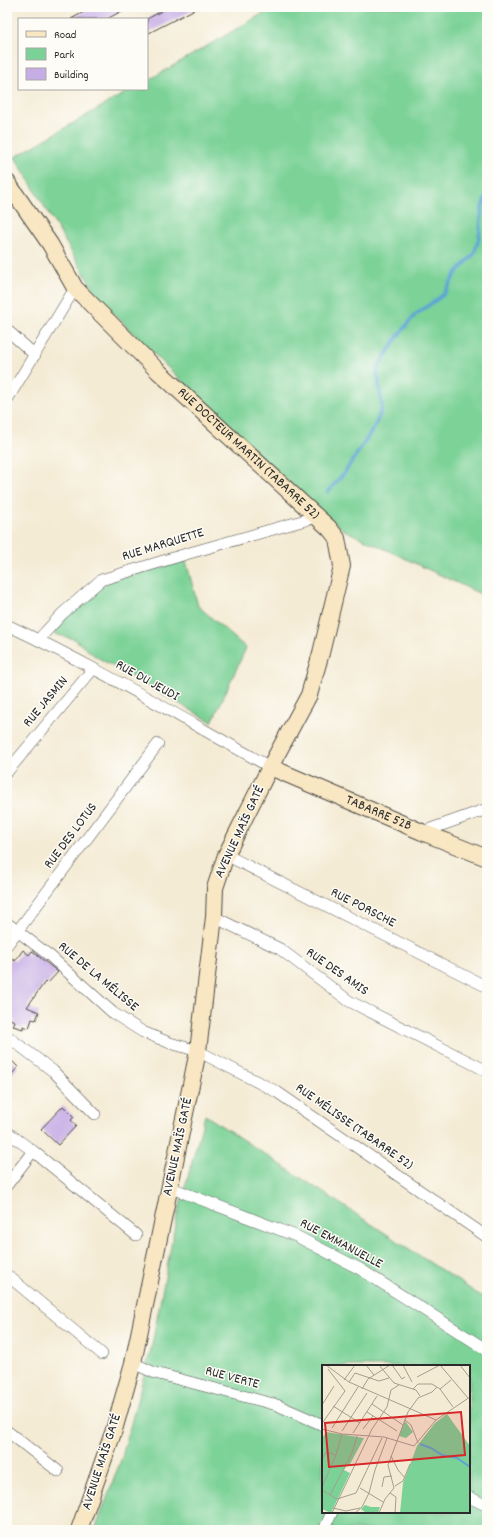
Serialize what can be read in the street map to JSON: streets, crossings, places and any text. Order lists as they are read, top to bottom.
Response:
{
  "streets": {
    "street": [
      "RUE DOCTEUR MARTIN (TABARRE 52)",
      "RUE MARQUETTE",
      "RUE DU JEUDI",
      "RUE JASMIN",
      "TABARRE 52B",
      "AVENUE MAÏS GATÉ",
      "RUE DES LOTUS",
      "RUE PORSCHE",
      "RUE DES AMIS",
      "RUE DE LA MÉLISSE",
      "RUE MÉLISSE (TABARRE 52)",
      "RUE EMMANUELLE",
      "RUE VERTE"
    ]
  },
  "crossings": [
    ["RUE DOCTEUR MARTIN (TABARRE 52)", "RUE MARQUETTE"],
    ["RUE DOCTEUR MARTIN (TABARRE 52)", "RUE DU JEUDI"],
    ["RUE DOCTEUR MARTIN (TABARRE 52)", "TABARRE 52B"],
    ["RUE DOCTEUR MARTIN (TABARRE 52)", "AVENUE MAÏS GATÉ"],
    ["RUE MARQUETTE", "RUE DU JEUDI"],
    ["RUE DU JEUDI", "RUE JASMIN"],
    ["RUE DU JEUDI", "TABARRE 52B"],
    ["RUE DU JEUDI", "AVENUE MAÏS GATÉ"],
    ["TABARRE 52B", "AVENUE MAÏS GATÉ"],
    ["AVENUE MAÏS GATÉ", "RUE PORSCHE"],
    ["AVENUE MAÏS GATÉ", "RUE DES AMIS"],
    ["AVENUE MAÏS GATÉ", "RUE DE LA MÉLISSE"],
    ["AVENUE MAÏS GATÉ", "RUE MÉLISSE (TABARRE 52)"],
    ["AVENUE MAÏS GATÉ", "RUE EMMANUELLE"],
    ["AVENUE MAÏS GATÉ", "RUE VERTE"],
    ["RUE DES LOTUS", "RUE DE LA MÉLISSE"],
    ["RUE DE LA MÉLISSE", "RUE MÉLISSE (TABARRE 52)"]
  ],
  "legend": ["Road", "Park", "Building"]
}
